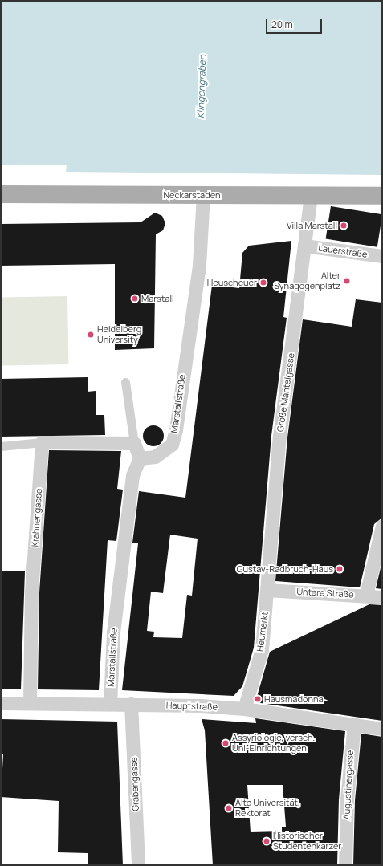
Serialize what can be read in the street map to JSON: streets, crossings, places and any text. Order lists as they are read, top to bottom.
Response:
{
  "streets": {
    "main road": ["Neckarstaden"],
    "street": [
      "Lauerstraße",
      "Große Mantelgasse",
      "Marstallstraße",
      "Krahnengasse",
      "Untere Straße",
      "Heumarkt",
      "Hauptstraße",
      "Grabengasse",
      "Augustinergasse"
    ]
  },
  "crossings": [
    ["Neckarstaden", "Große Mantelgasse"],
    ["Neckarstaden", "Marstallstraße"],
    ["Lauerstraße", "Große Mantelgasse"],
    ["Große Mantelgasse", "Untere Straße"],
    ["Große Mantelgasse", "Heumarkt"],
    ["Marstallstraße", "Hauptstraße"],
    ["Krahnengasse", "Hauptstraße"],
    ["Untere Straße", "Heumarkt"],
    ["Heumarkt", "Hauptstraße"],
    ["Hauptstraße", "Grabengasse"],
    ["Hauptstraße", "Augustinergasse"]
  ],
  "water": ["Klingengraben"],
  "places": [
    "Villa Marstall",
    "Alter Synagogenplatz",
    "Heuscheuer",
    "Marstall",
    "Heidelberg University",
    "Gustav-Radbruch-Haus",
    "Hausmadonna",
    "Assyriologie, versch. Uni-Einrichtungen",
    "Alte Universität, Rektorat",
    "Historischer Studentenkarzer"
  ],
  "scale_bar": "20 m"
}
